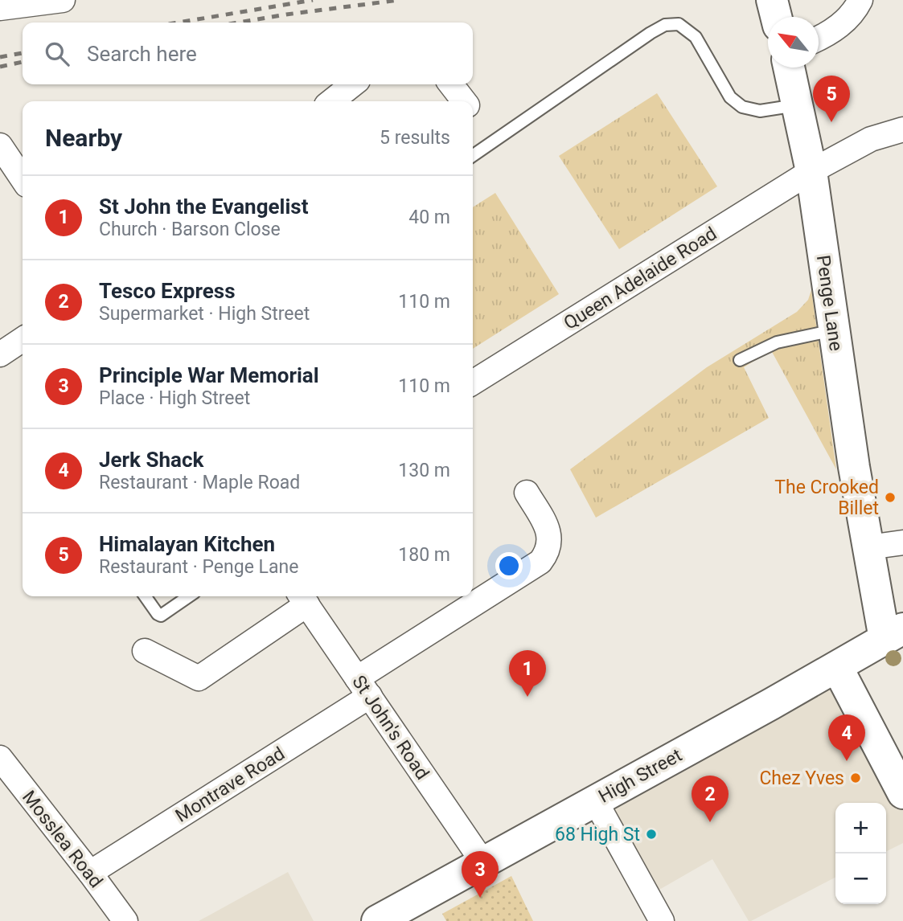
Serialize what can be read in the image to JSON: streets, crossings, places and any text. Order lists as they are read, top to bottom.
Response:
{
  "streets": {
    "street": [
      "Queen Adelaide Road",
      "Penge Lane",
      "St John's Road",
      "High Street",
      "Montrave Road",
      "Mosslea Road"
    ]
  },
  "crossings": [
    ["Queen Adelaide Road", "Penge Lane"],
    ["Penge Lane", "High Street"],
    ["St John's Road", "High Street"],
    ["St John's Road", "Montrave Road"],
    ["Montrave Road", "Mosslea Road"]
  ],
  "places": ["The Crooked Billet", "Chez Yves", "68 High St"],
  "north": "top left",
  "page": {
    "search": "Search here",
    "pins": [
      "5",
      "1",
      "4",
      "2",
      "3"
    ],
    "heading": ["Nearby", "5 results"],
    "list": [
      {
        "mark": "1",
        "name": "St John the Evangelist",
        "note": "Church · Barson Close",
        "value": "40 m"
      },
      {
        "mark": "2",
        "name": "Tesco Express",
        "note": "Supermarket · High Street",
        "value": "110 m"
      },
      {
        "mark": "3",
        "name": "Principle War Memorial",
        "note": "Place · High Street",
        "value": "110 m"
      },
      {
        "mark": "4",
        "name": "Jerk Shack",
        "note": "Restaurant · Maple Road",
        "value": "130 m"
      },
      {
        "mark": "5",
        "name": "Himalayan Kitchen",
        "note": "Restaurant · Penge Lane",
        "value": "180 m"
      }
    ],
    "map_buttons": ["+", "−"]
  }
}
